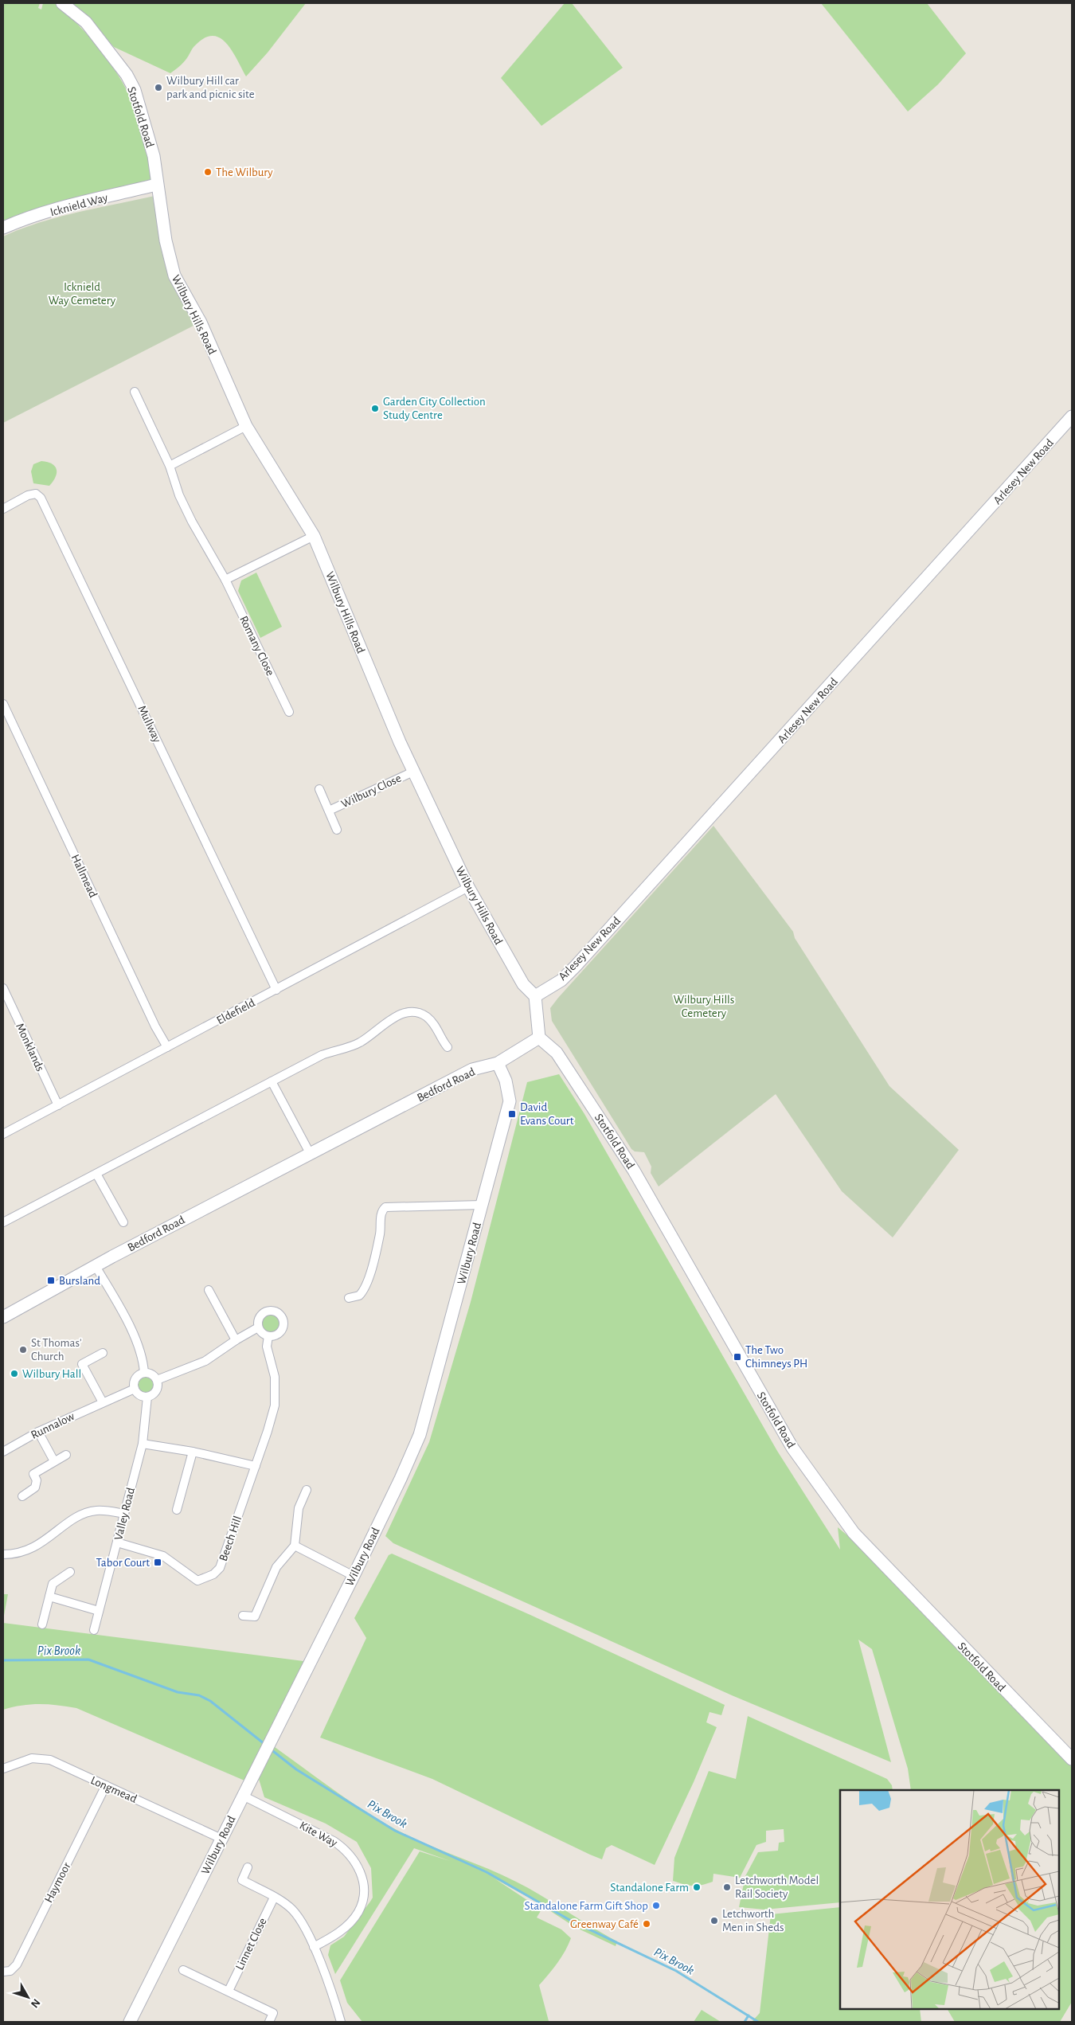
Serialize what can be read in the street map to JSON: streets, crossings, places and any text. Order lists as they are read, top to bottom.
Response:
{
  "streets": {
    "street": [
      "Stotfold Road",
      "Icknield Way",
      "Wilbury Hills Road",
      "Arlesey New Road",
      "Romany Close",
      "Mullway",
      "Wilbury Close",
      "Hallmead",
      "Eldefield",
      "Monklands",
      "Bedford Road",
      "Wilbury Road",
      "Runnalow",
      "Valley Road",
      "Beech Hill",
      "Longmead",
      "Kite Way",
      "Haymoor",
      "Linnet Close"
    ]
  },
  "crossings": [
    ["Stotfold Road", "Icknield Way"],
    ["Stotfold Road", "Wilbury Hills Road"],
    ["Stotfold Road", "Bedford Road"],
    ["Icknield Way", "Wilbury Hills Road"],
    ["Wilbury Hills Road", "Arlesey New Road"],
    ["Wilbury Hills Road", "Wilbury Close"],
    ["Wilbury Hills Road", "Eldefield"],
    ["Mullway", "Eldefield"],
    ["Hallmead", "Eldefield"],
    ["Eldefield", "Monklands"],
    ["Bedford Road", "Wilbury Road"],
    ["Wilbury Road", "Longmead"],
    ["Wilbury Road", "Kite Way"],
    ["Runnalow", "Valley Road"],
    ["Valley Road", "Beech Hill"],
    ["Longmead", "Haymoor"]
  ],
  "water": ["Pix Brook"],
  "parks": ["Icknield Way Cemetery", "Wilbury Hills Cemetery"],
  "places": {
    "other": [
      "Wilbury Hill car park and picnic site",
      "The Wilbury",
      "Garden City Collection Study Centre",
      "St Thomas' Church",
      "Wilbury Hall",
      "Standalone Farm",
      "Letchworth Model Rail Society",
      "Standalone Farm Gift Shop",
      "Letchworth Men in Sheds",
      "Greenway Café"
    ],
    "transit": [
      "David Evans Court",
      "Bursland",
      "The Two Chimneys PH",
      "Tabor Court"
    ]
  },
  "north": "bottom right"
}
